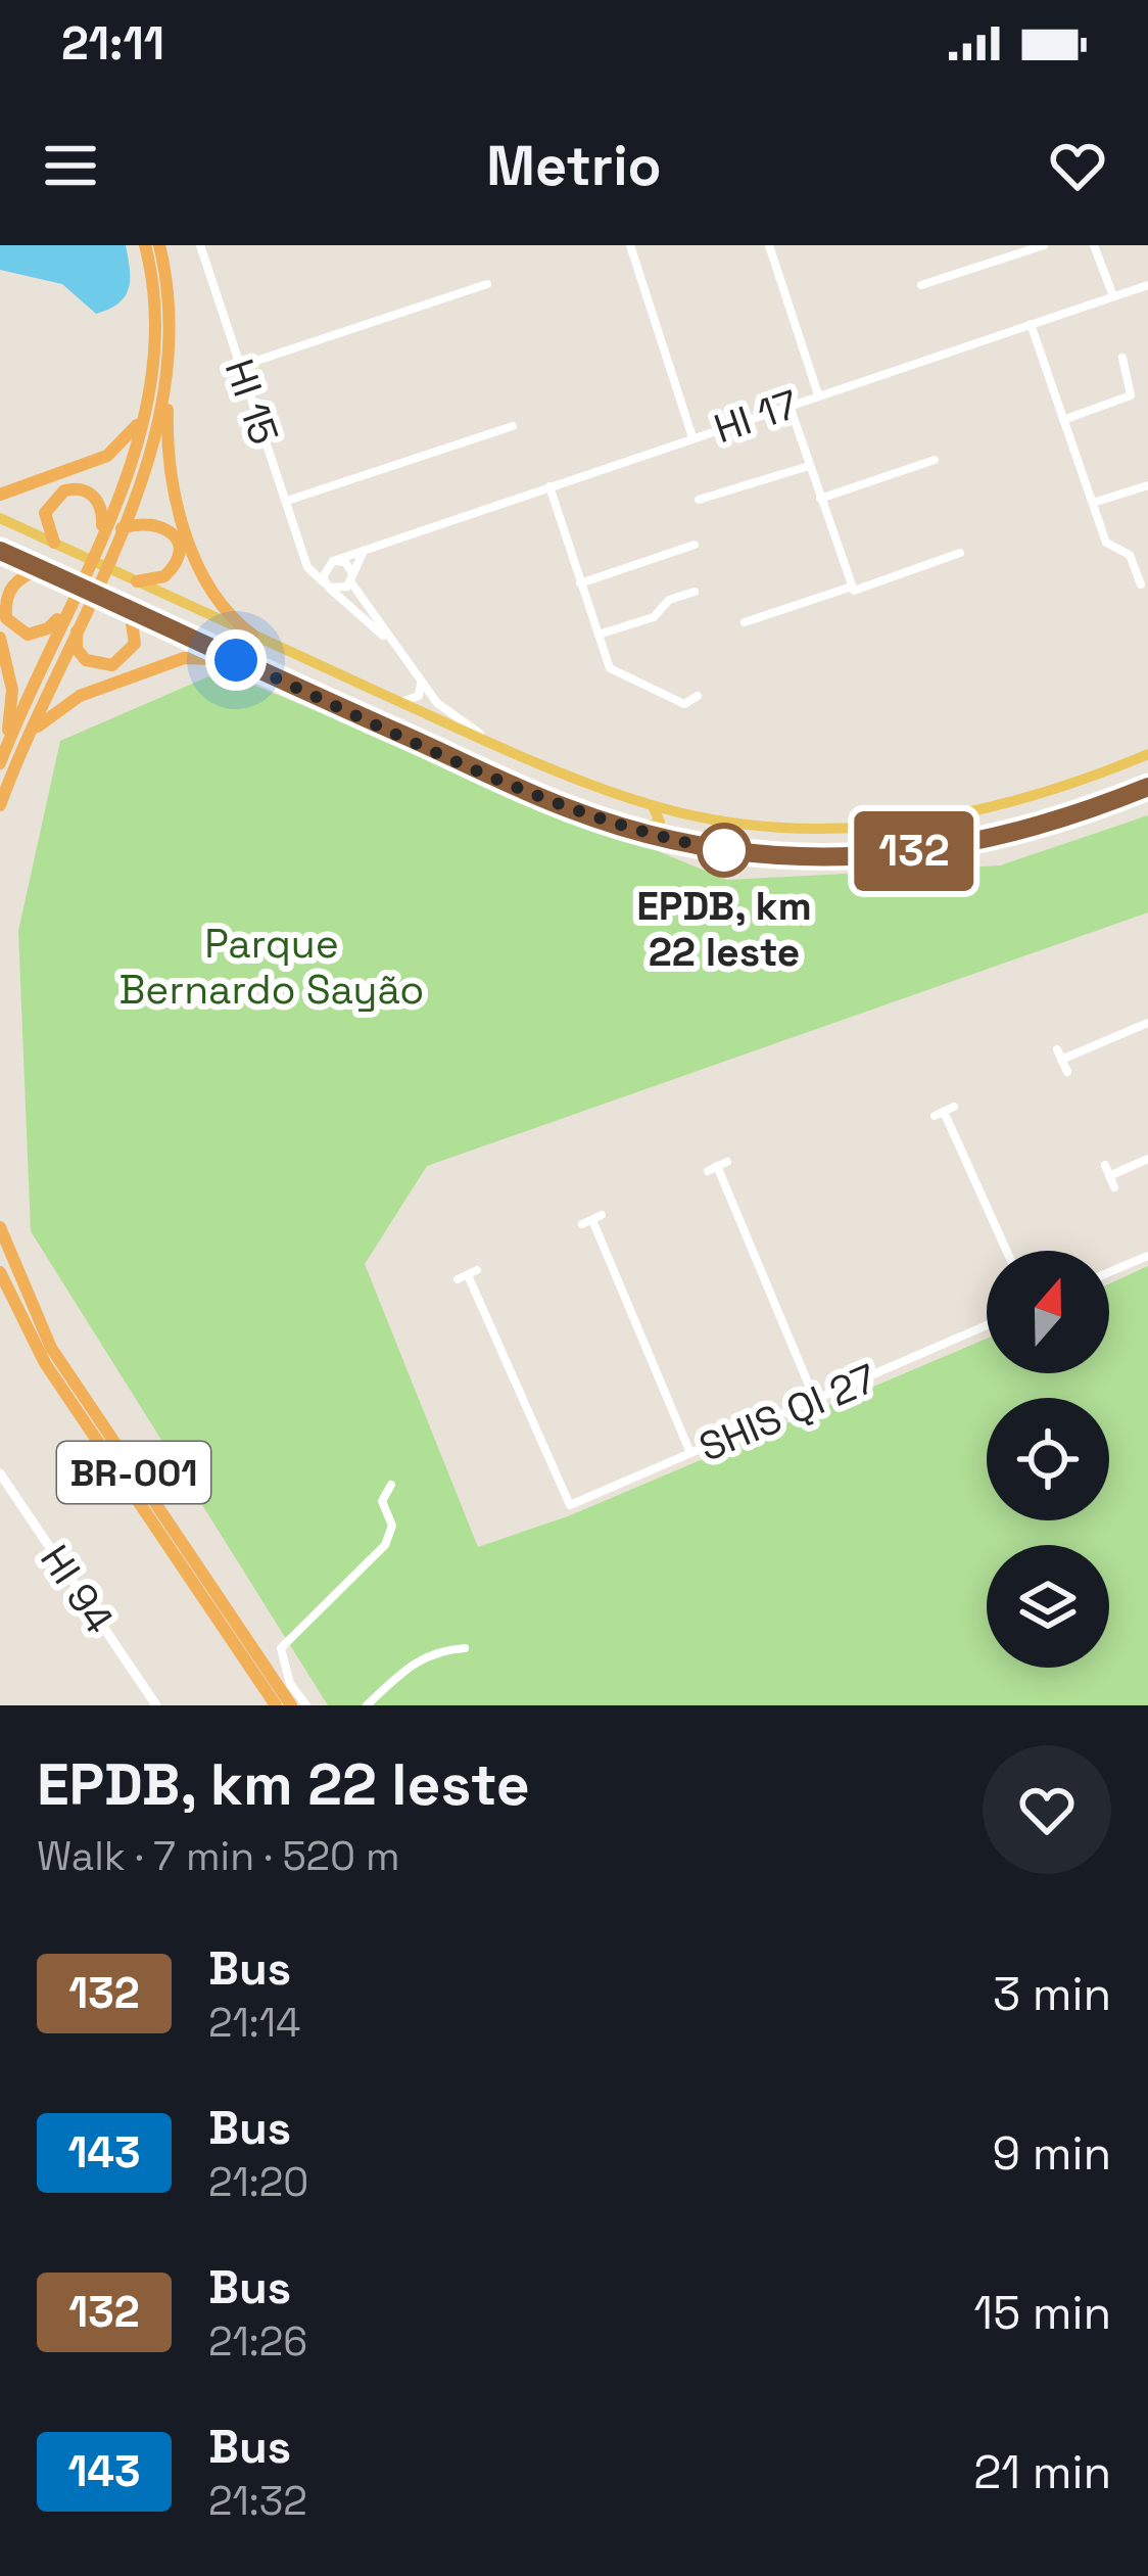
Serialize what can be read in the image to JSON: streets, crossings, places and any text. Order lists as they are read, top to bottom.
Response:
{
  "streets": {
    "highway": ["BR-001"],
    "street": [
      "HI 15",
      "HI 17",
      "SHIS QI 27",
      "HI 94"
    ]
  },
  "parks": ["Parque Bernardo Sayão"],
  "places": ["EPDB, km 22 leste"],
  "lines": ["bus line 132"],
  "north": "top",
  "page": {
    "status": "21:11",
    "header": "Metrio",
    "on_map": "132",
    "heading": ["EPDB, km 22 leste", "Walk · 7 min · 520 m"],
    "list": [
      {
        "mark": "132",
        "name": "Bus",
        "note": "21:14",
        "value": "3 min"
      },
      {
        "mark": "143",
        "name": "Bus",
        "note": "21:20",
        "value": "9 min"
      },
      {
        "mark": "132",
        "name": "Bus",
        "note": "21:26",
        "value": "15 min"
      },
      {
        "mark": "143",
        "name": "Bus",
        "note": "21:32",
        "value": "21 min"
      }
    ]
  }
}
